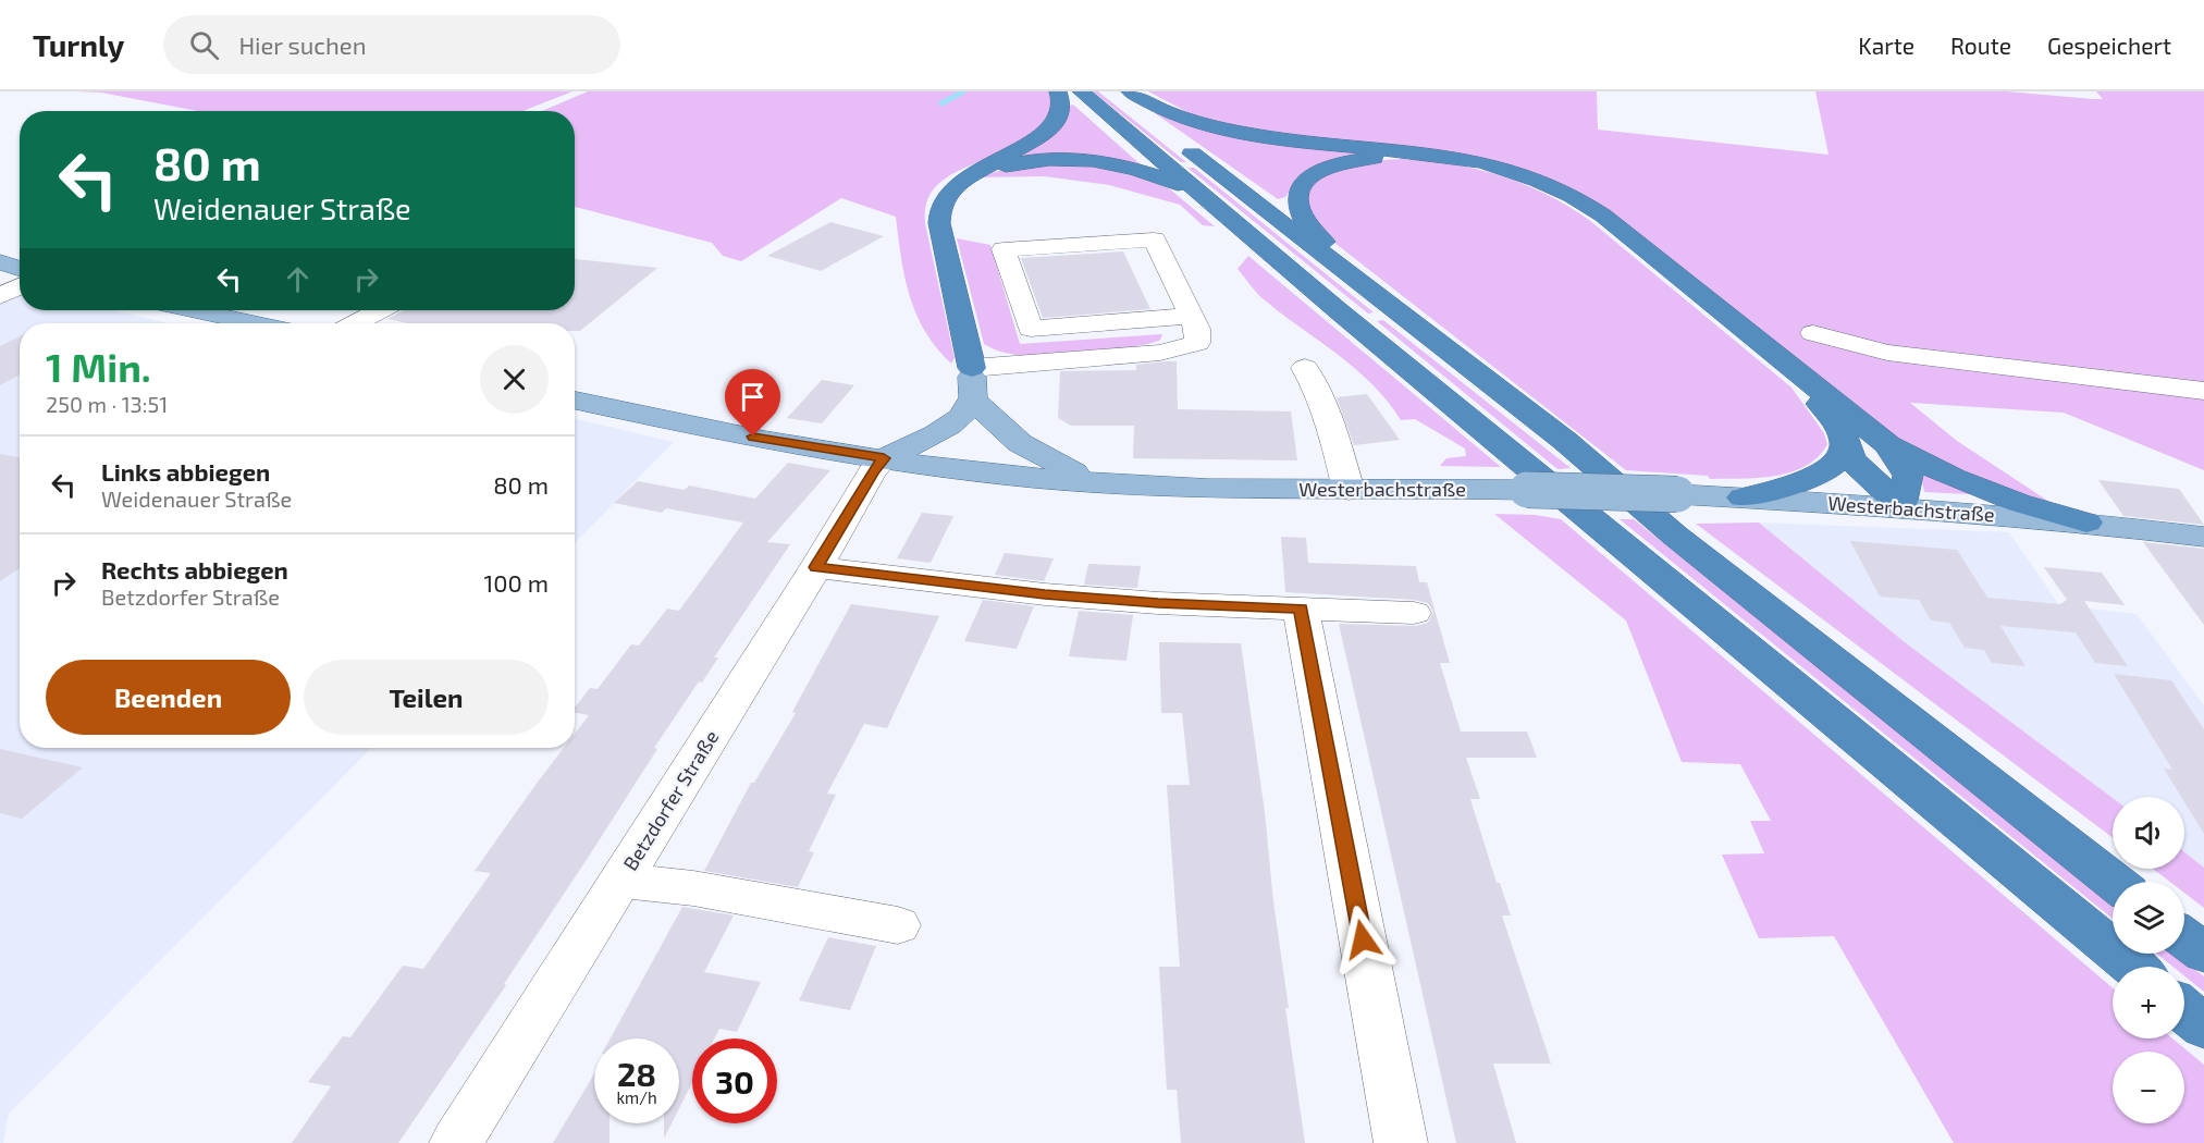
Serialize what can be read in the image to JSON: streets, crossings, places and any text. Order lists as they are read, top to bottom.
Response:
{
  "streets": {
    "main road": ["Westerbachstraße"],
    "street": ["Betzdorfer Straße"]
  },
  "crossings": [
    ["Westerbachstraße", "Betzdorfer Straße"]
  ],
  "page": {
    "header": "Turnly",
    "search": "Hier suchen",
    "nav": ["Karte", "Route", "Gespeichert"],
    "turn": ["80 m", "Weidenauer Straße"],
    "heading": ["1 Min.", "250 m · 13:51"],
    "list": [
      {
        "name": "Links abbiegen",
        "note": "Weidenauer Straße",
        "value": "80 m"
      },
      {
        "name": "Rechts abbiegen",
        "note": "Betzdorfer Straße",
        "value": "100 m"
      }
    ],
    "buttons": ["Beenden", "Teilen"],
    "map_buttons": ["+", "−"],
    "speed": "28 km/h",
    "limit": "30"
  }
}
